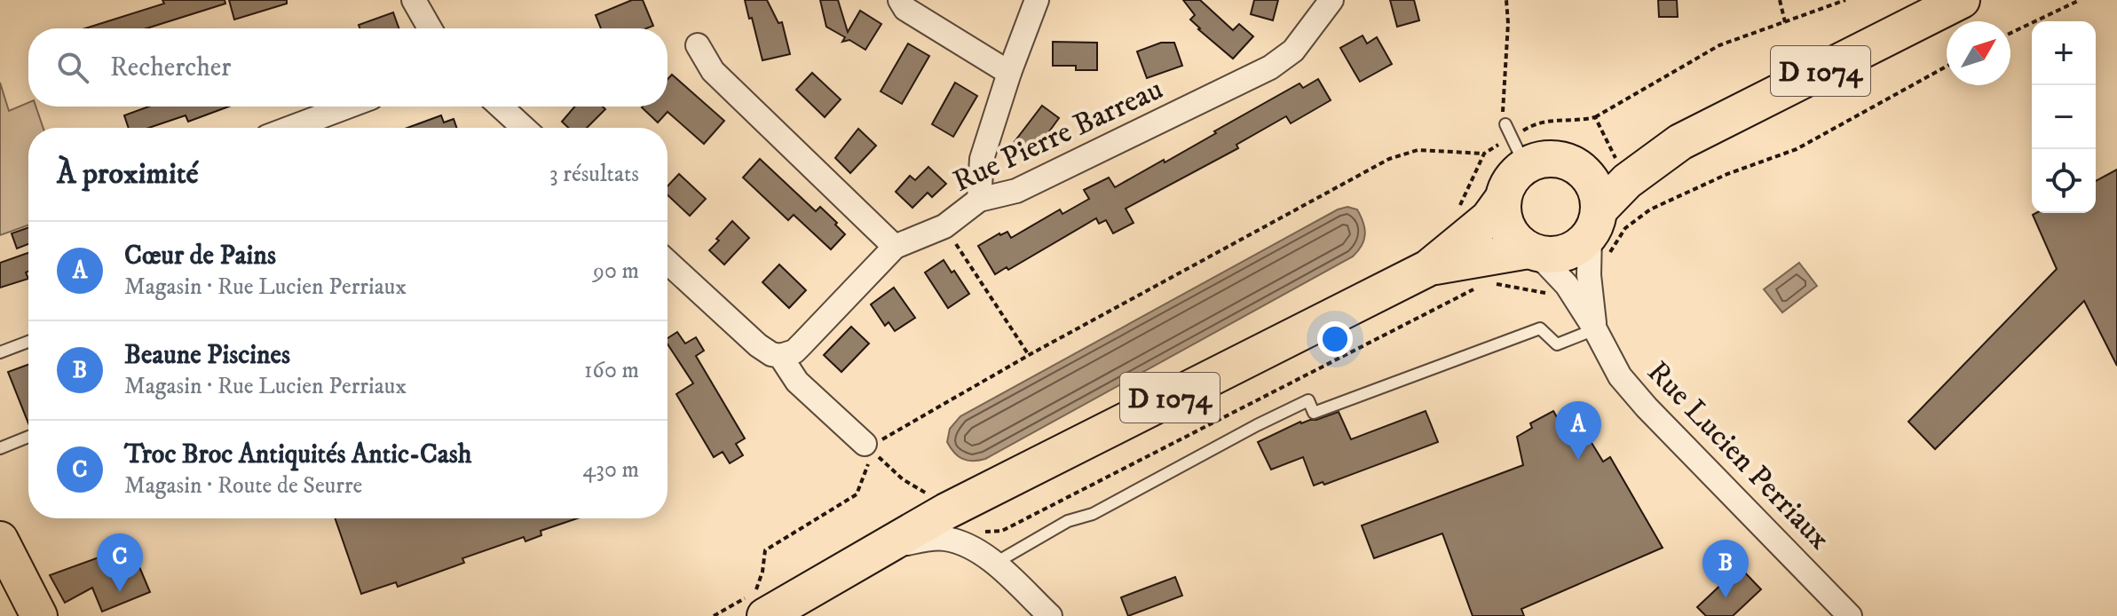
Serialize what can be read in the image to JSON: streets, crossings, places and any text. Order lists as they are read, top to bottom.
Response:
{
  "streets": {
    "main road": ["D 1074"],
    "street": ["Rue Pierre Barreau", "Rue Lucien Perriaux"]
  },
  "crossings": [
    ["D 1074", "Rue Lucien Perriaux"]
  ],
  "north": "top right",
  "page": {
    "map_buttons": ["+", "−"],
    "search": "Rechercher",
    "heading": ["À proximité", "3 résultats"],
    "list": [
      {
        "mark": "A",
        "name": "Cœur de Pains",
        "note": "Magasin · Rue Lucien Perriaux",
        "value": "90 m"
      },
      {
        "mark": "B",
        "name": "Beaune Piscines",
        "note": "Magasin · Rue Lucien Perriaux",
        "value": "160 m"
      },
      {
        "mark": "C",
        "name": "Troc Broc Antiquités Antic-Cash",
        "note": "Magasin · Route de Seurre",
        "value": "430 m"
      }
    ],
    "pins": ["A", "C", "B"]
  }
}
